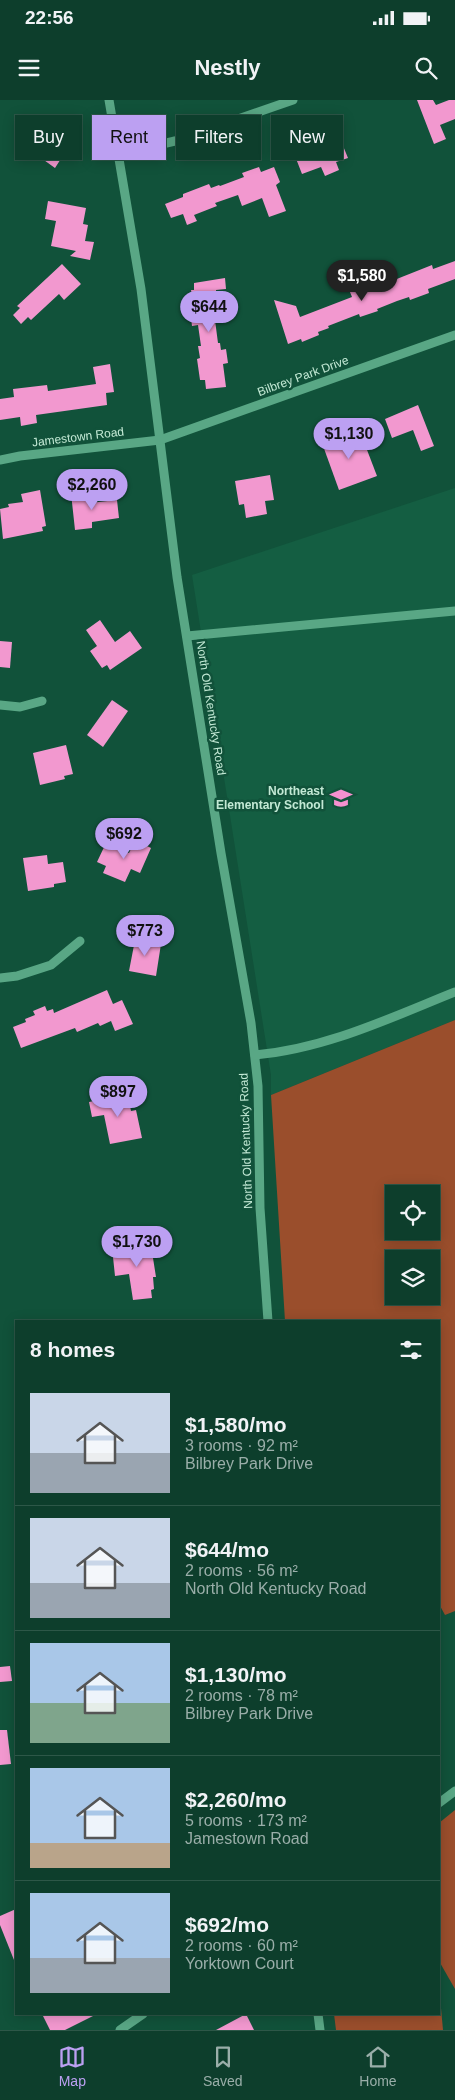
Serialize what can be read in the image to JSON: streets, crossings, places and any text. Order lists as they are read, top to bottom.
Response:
{
  "streets": {
    "street": ["Bilbrey Park Drive", "Jamestown Road", "North Old Kentucky Road"]
  },
  "crossings": [
    ["Bilbrey Park Drive", "Jamestown Road"],
    ["Bilbrey Park Drive", "North Old Kentucky Road"],
    ["Jamestown Road", "North Old Kentucky Road"]
  ],
  "places": {
    "school or university": ["Northeast Elementary School"]
  },
  "page": {
    "status": "22:56",
    "header": "Nestly",
    "chip": [
      "Buy",
      "Rent",
      "Filters",
      "New"
    ],
    "price": [
      "$1,580",
      "$644",
      "$1,130",
      "$2,260",
      "$692",
      "$773",
      "$897",
      "$1,730"
    ],
    "heading": "8 homes",
    "list": [
      {
        "name": "$1,580/mo",
        "note": "3 rooms · 92 m² · Bilbrey Park Drive"
      },
      {
        "name": "$644/mo",
        "note": "2 rooms · 56 m² · North Old Kentucky Road"
      },
      {
        "name": "$1,130/mo",
        "note": "2 rooms · 78 m² · Bilbrey Park Drive"
      },
      {
        "name": "$2,260/mo",
        "note": "5 rooms · 173 m² · Jamestown Road"
      },
      {
        "name": "$692/mo",
        "note": "2 rooms · 60 m² · Yorktown Court"
      }
    ],
    "tabs": ["Map", "Saved", "Home"]
  }
}
